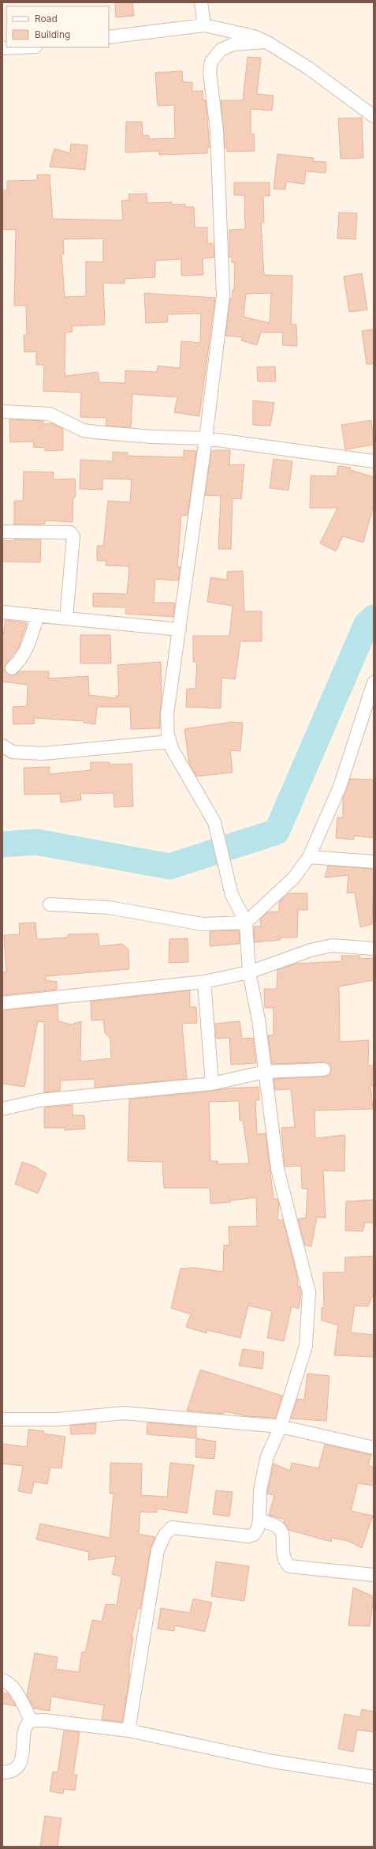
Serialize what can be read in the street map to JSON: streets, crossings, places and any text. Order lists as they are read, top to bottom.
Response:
{
  "legend": ["Road", "Building"]
}
